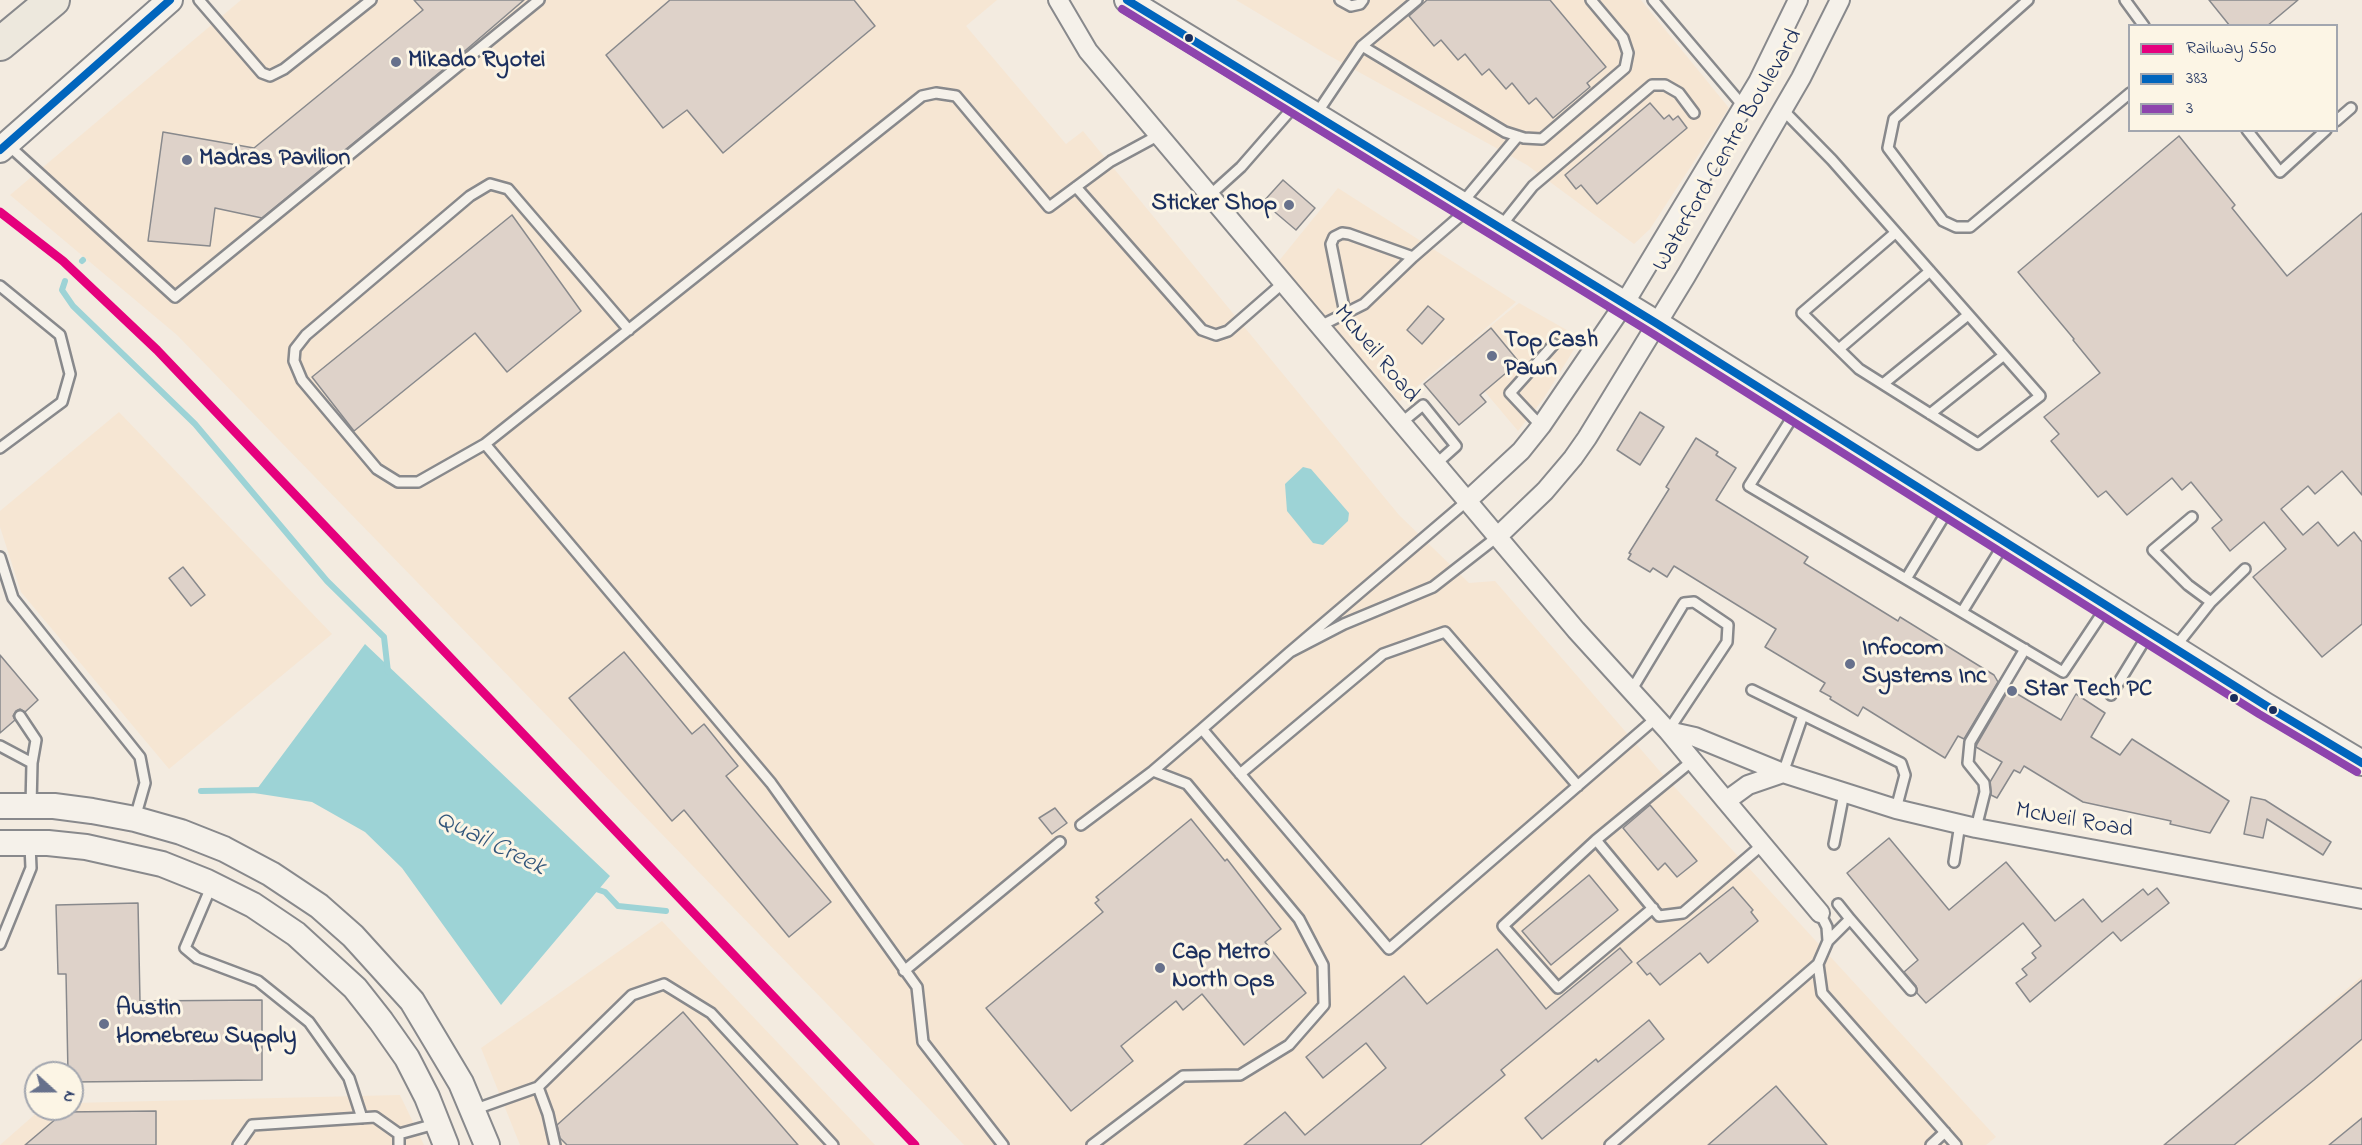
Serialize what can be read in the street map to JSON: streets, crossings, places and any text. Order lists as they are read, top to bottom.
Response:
{
  "streets": {
    "street": ["Waterford Centre Boulevard", "McNeil Road"]
  },
  "crossings": [
    ["Waterford Centre Boulevard", "McNeil Road"]
  ],
  "water": ["Quail Creek"],
  "places": [
    "Mikado Ryotei",
    "Madras Pavilion",
    "Sticker Shop",
    "Top Cash Pawn",
    "Infocom Systems Inc",
    "Star Tech PC",
    "Cap Metro North Ops",
    "Austin Homebrew Supply"
  ],
  "lines": ["transit line 383", "transit line 3", "rail line 550"],
  "legend": ["Railway 550", "383", "3"],
  "north": "right"
}
